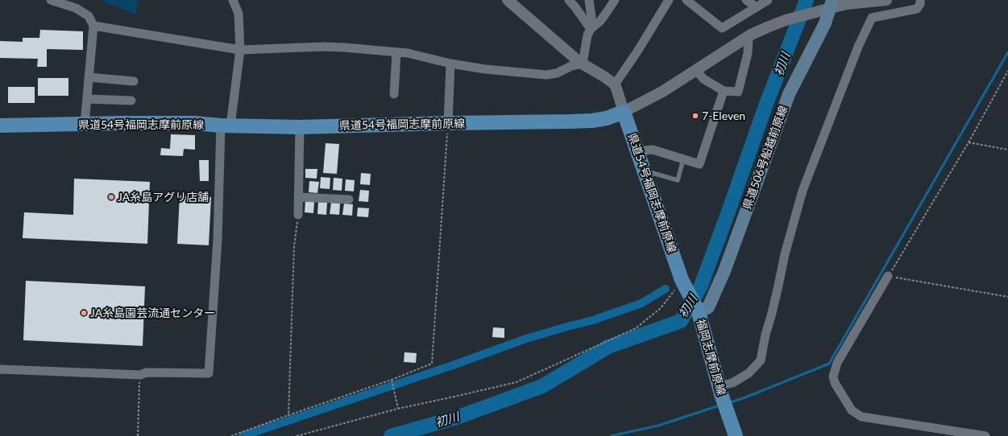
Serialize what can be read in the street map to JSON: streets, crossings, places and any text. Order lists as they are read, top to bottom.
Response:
{
  "streets": {
    "main road": ["県道54号福岡志摩前原線", "県道506号船越前原線", "福岡志摩前原線"]
  },
  "crossings": [
    ["県道54号福岡志摩前原線", "福岡志摩前原線"],
    ["県道506号船越前原線", "福岡志摩前原線"]
  ],
  "water": ["初川"],
  "places": ["7-Eleven", "JA糸島アグリ店舗", "JA糸島園芸流通センター"]
}
